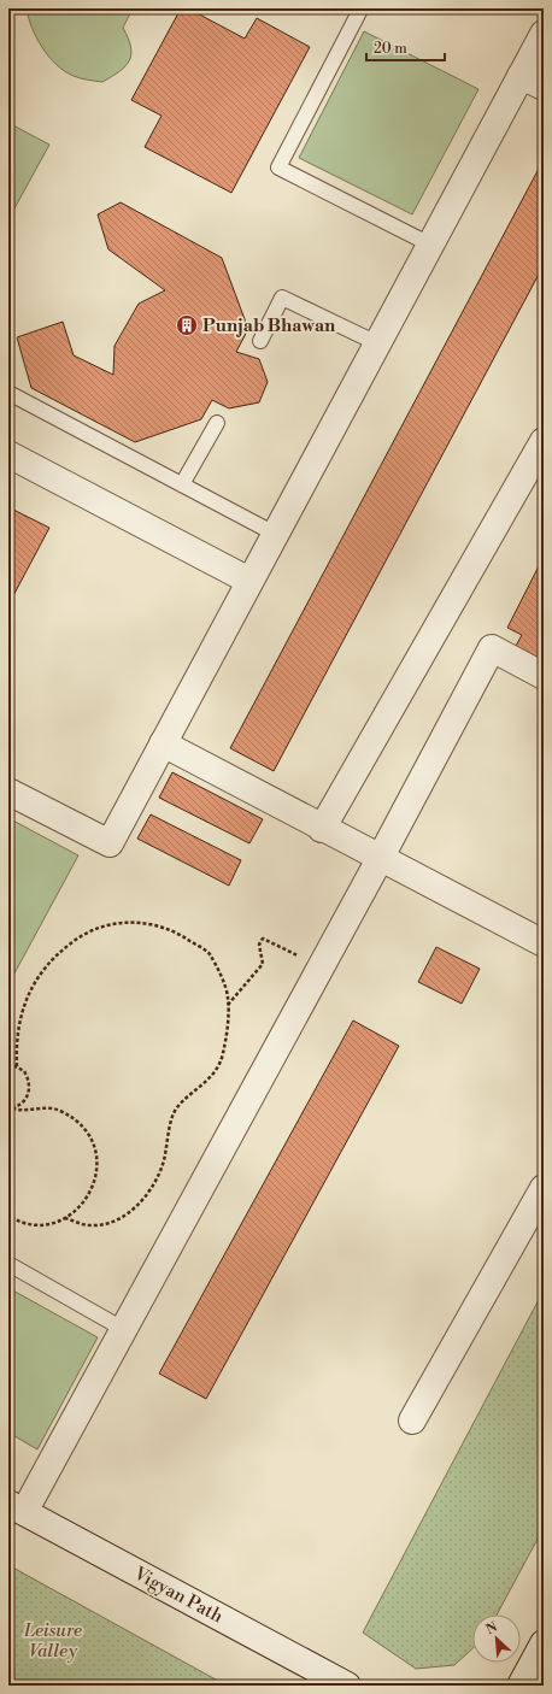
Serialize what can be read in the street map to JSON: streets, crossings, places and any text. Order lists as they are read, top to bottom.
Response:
{
  "streets": {
    "street": ["Vigyan Path"]
  },
  "parks": ["Leisure Valley"],
  "places": {
    "building": ["Punjab Bhawan"]
  },
  "scale_bar": "20 m",
  "north": "top left"
}
